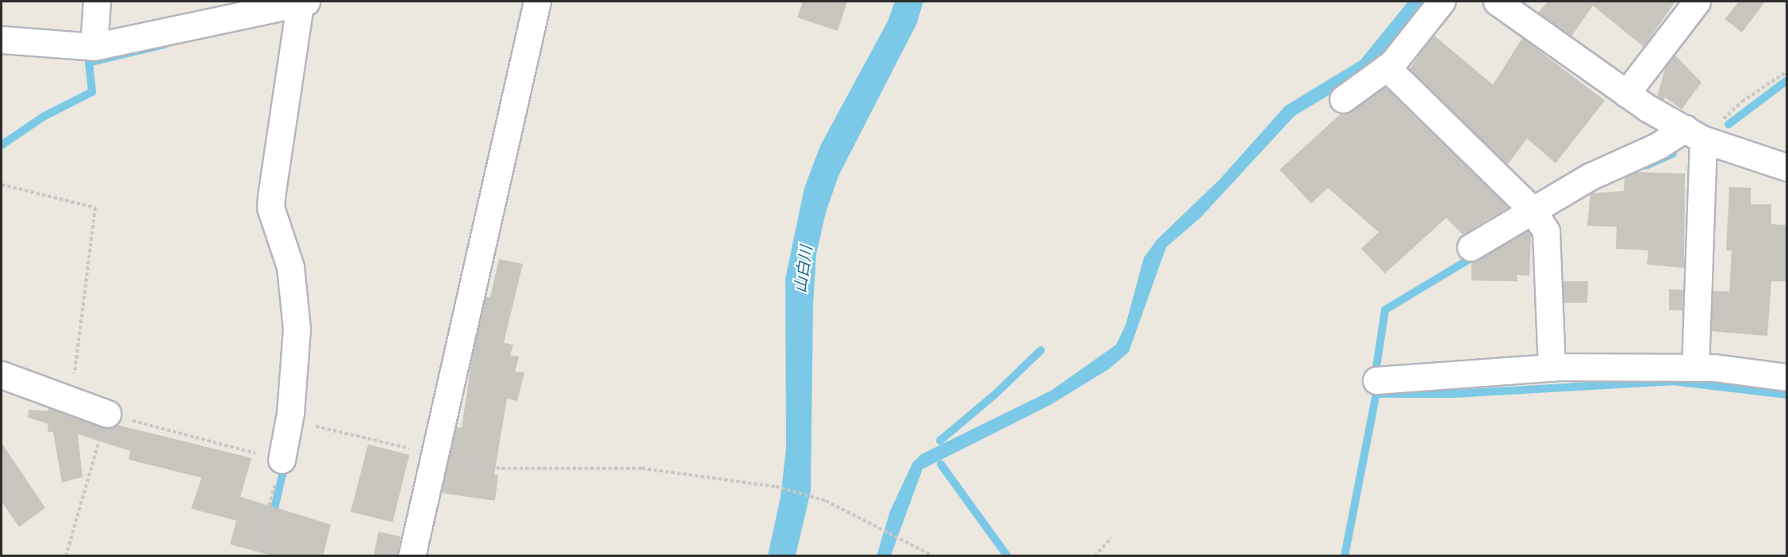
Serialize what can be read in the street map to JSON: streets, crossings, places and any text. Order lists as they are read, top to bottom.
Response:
{
  "water": ["山白川"]
}
